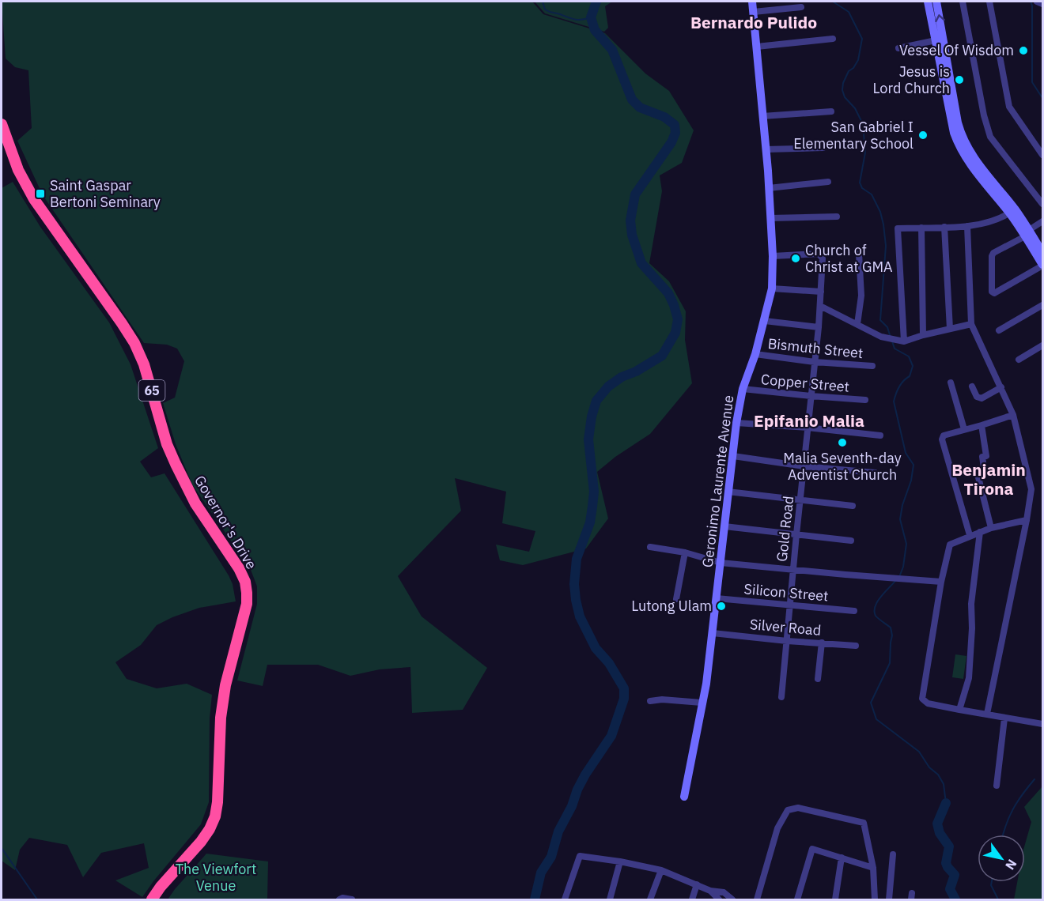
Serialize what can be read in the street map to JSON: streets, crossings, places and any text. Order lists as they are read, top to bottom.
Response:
{
  "streets": {
    "highway": ["65", "Governor's Drive"],
    "street": [
      "Bismuth Street",
      "Copper Street",
      "Geronimo Laurente Avenue",
      "Gold Road",
      "Silicon Street",
      "Silver Road"
    ]
  },
  "crossings": [
    ["Bismuth Street", "Geronimo Laurente Avenue"],
    ["Bismuth Street", "Gold Road"],
    ["Copper Street", "Geronimo Laurente Avenue"],
    ["Copper Street", "Gold Road"],
    ["Geronimo Laurente Avenue", "Silicon Street"],
    ["Geronimo Laurente Avenue", "Silver Road"],
    ["Gold Road", "Silicon Street"],
    ["Gold Road", "Silver Road"]
  ],
  "districts": ["Bernardo Pulido", "Epifanio Malia", "Benjamin Tirona"],
  "parks": ["The Viewfort Venue"],
  "places": {
    "other": [
      "Vessel Of Wisdom",
      "Jesus is Lord Church",
      "San Gabriel I Elementary School",
      "Church of Christ at GMA",
      "Malia Seventh-day Adventist Church",
      "Lutong Ulam"
    ],
    "transit": ["Saint Gaspar Bertoni Seminary"]
  },
  "north": "bottom right"
}
